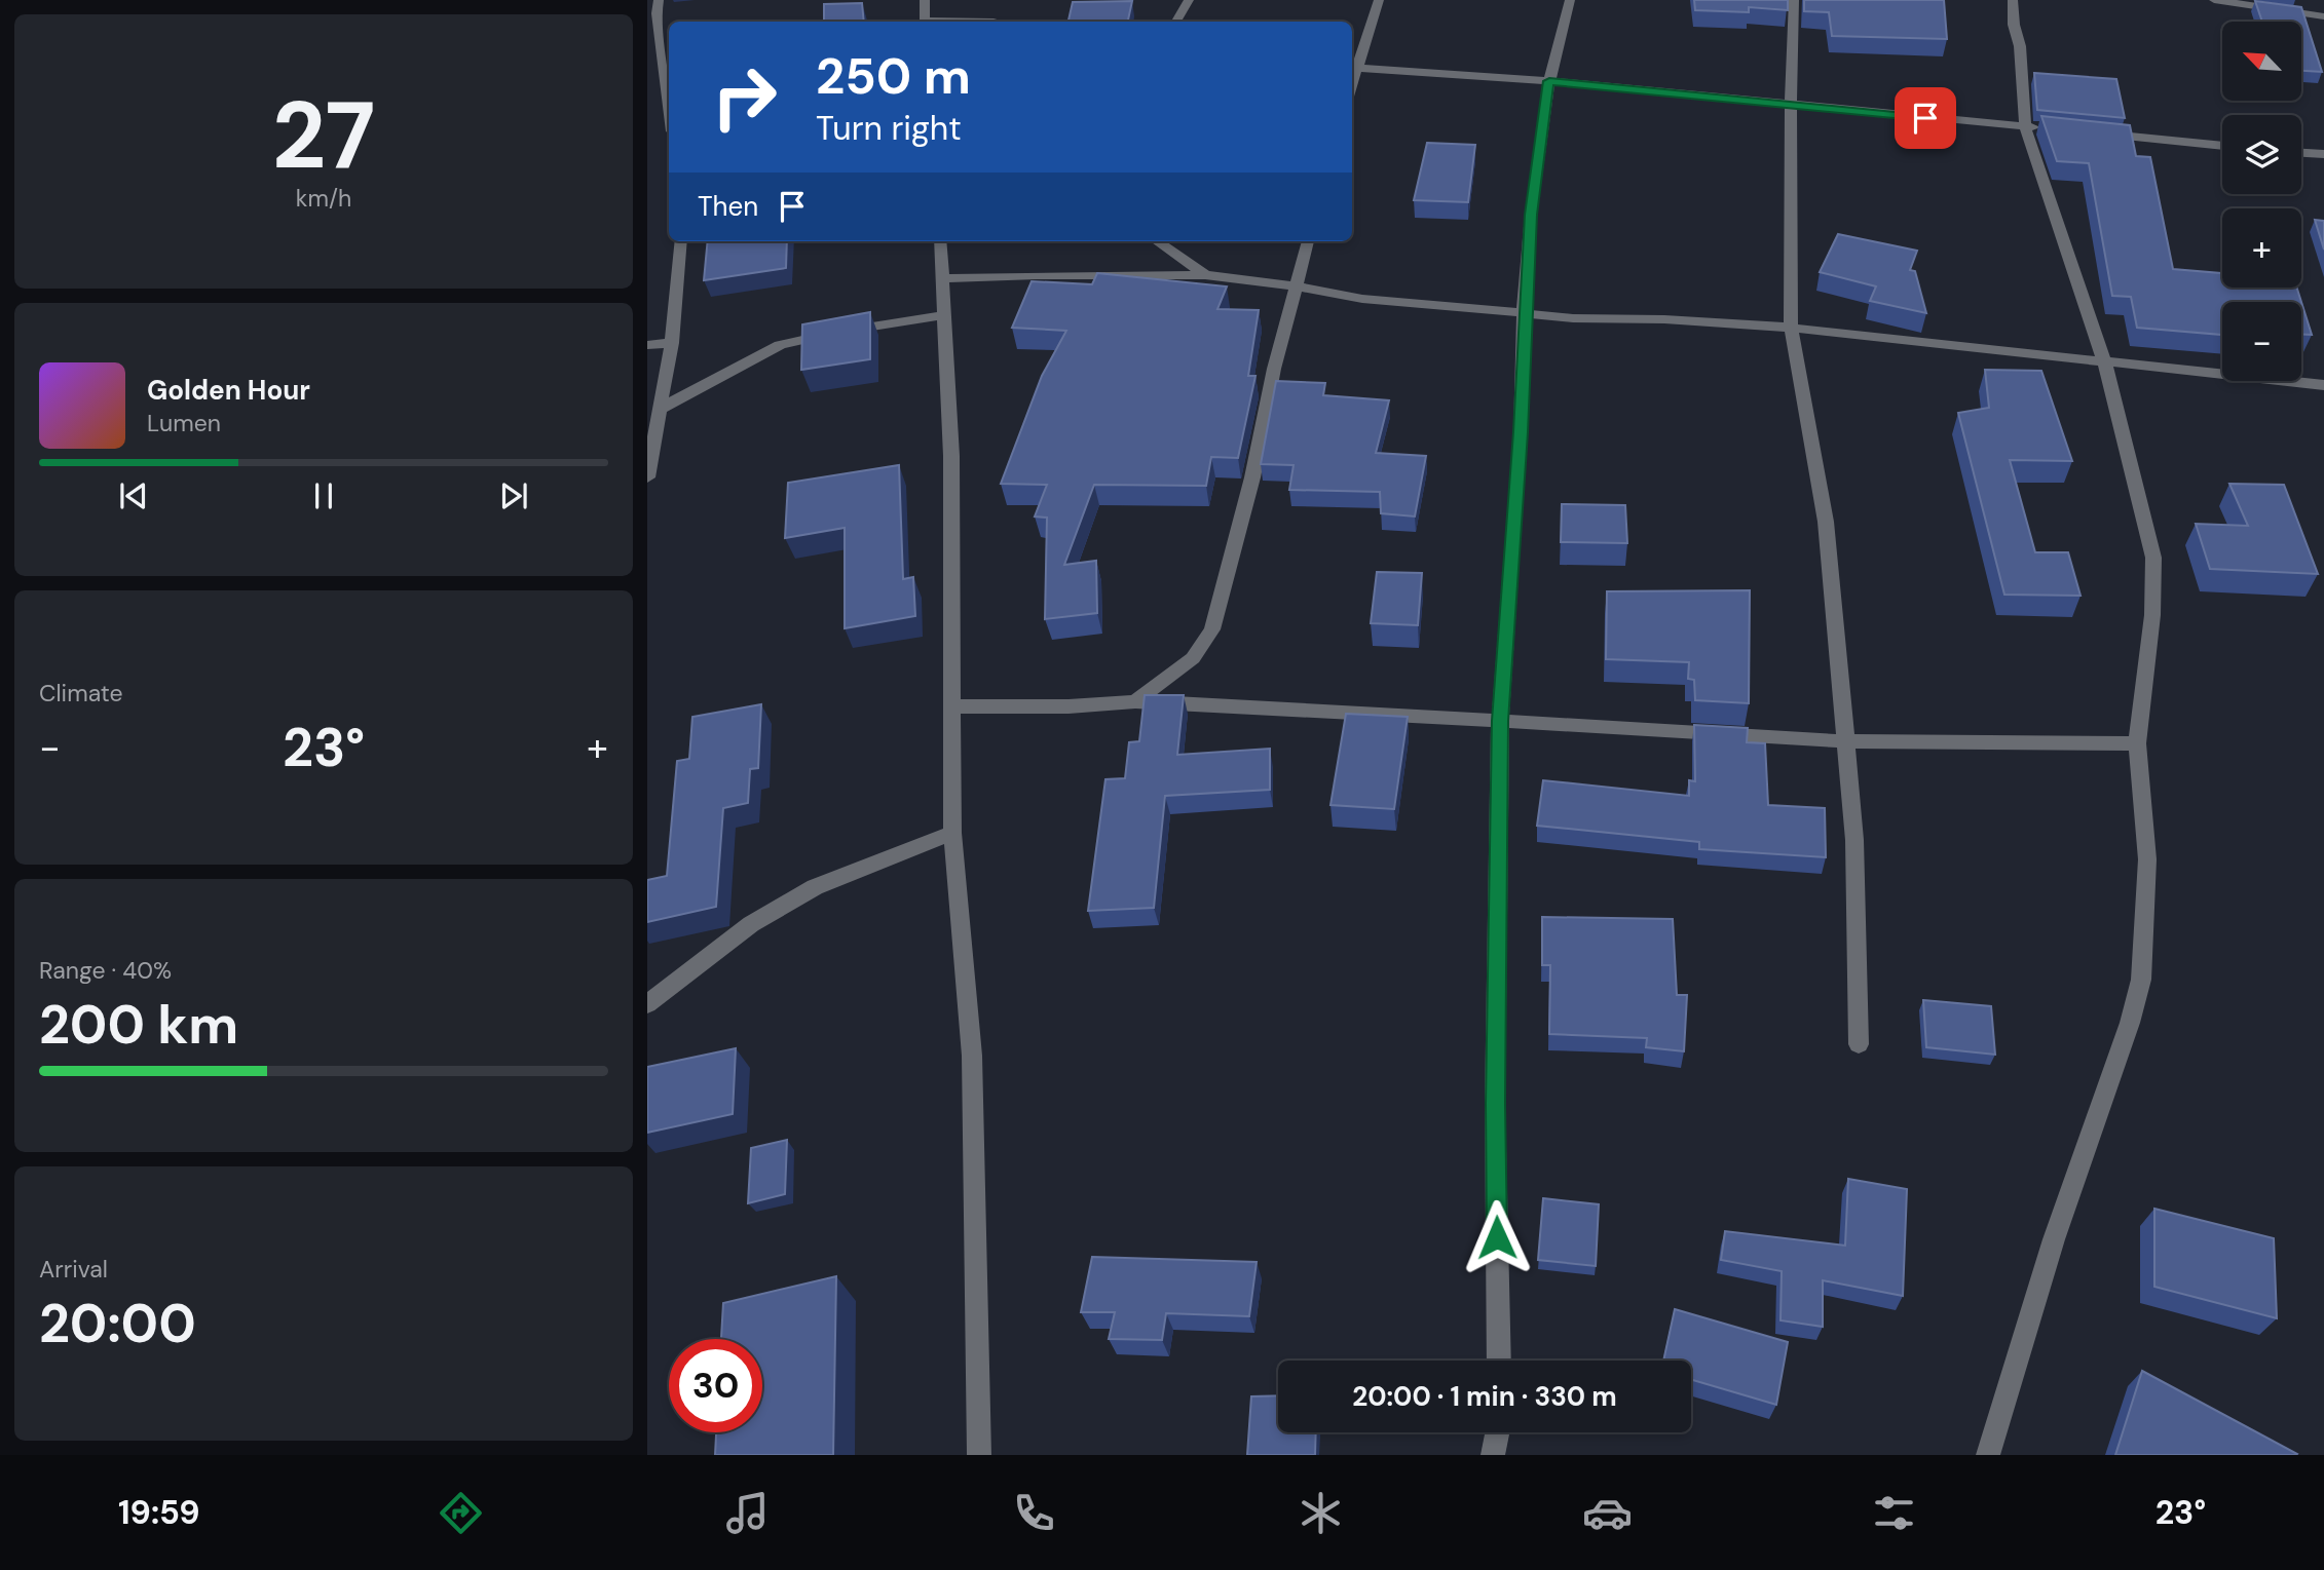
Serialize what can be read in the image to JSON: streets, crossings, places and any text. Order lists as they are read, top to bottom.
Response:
{
  "north": "top left",
  "page": {
    "tile": [
      ["27", "km/h"],
      "Climate",
      ["Range · 40%", "200 km"],
      ["Arrival", "20:00"]
    ],
    "map_buttons": ["+", "−"],
    "turn": ["250 m", "Turn right"],
    "then": "Then",
    "song": ["Golden Hour", "Lumen"],
    "heat": ["−", "23°", "+"],
    "limit": "30",
    "trip": "20:00 · 1 min · 330 m",
    "tabs": ["19:59", "23°"]
  }
}
